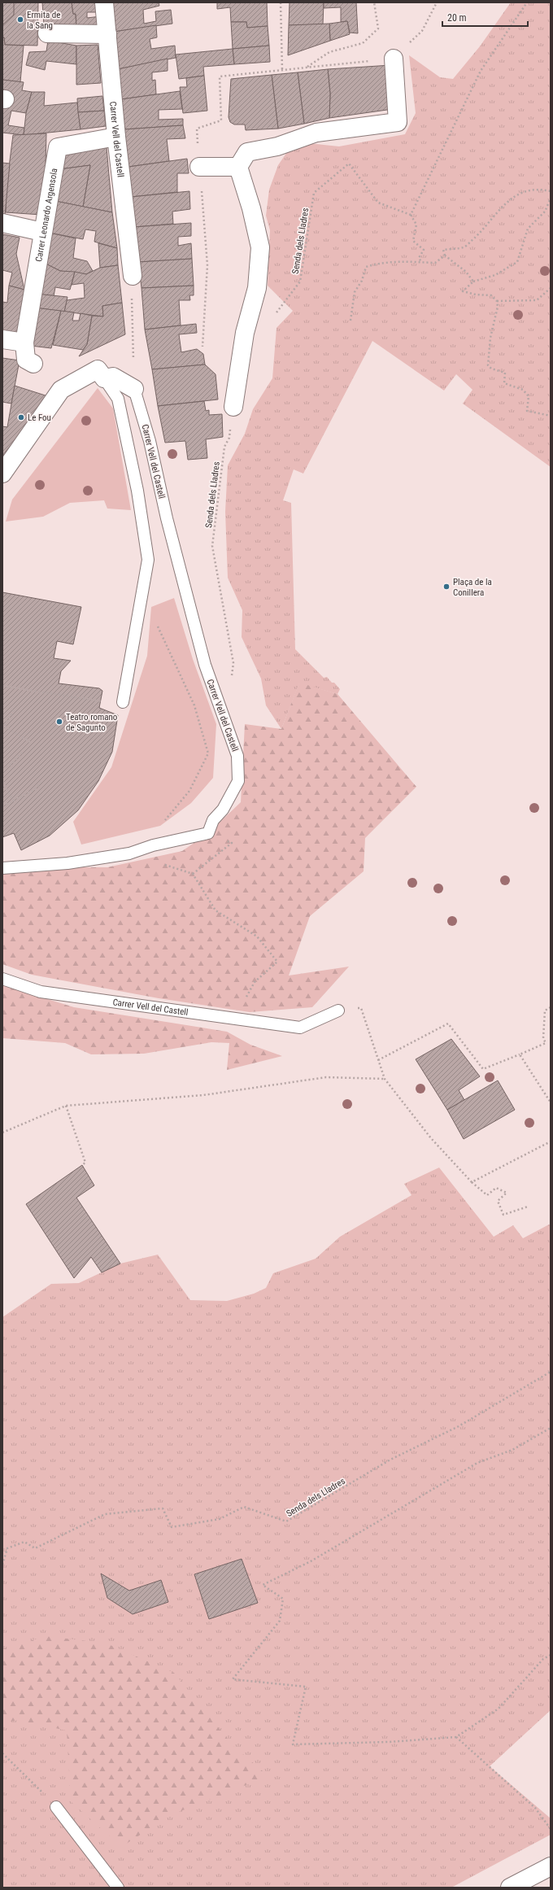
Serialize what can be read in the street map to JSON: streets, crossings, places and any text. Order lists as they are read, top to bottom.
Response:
{
  "streets": {
    "street": ["Carrer Vell del Castell", "Carrer Leonardo Argensola"],
    "path": ["Senda dels Lladres"]
  },
  "crossings": [
    ["Carrer Vell del Castell", "Carrer Leonardo Argensola"]
  ],
  "places": [
    "Ermita de la Sang",
    "Le Fou",
    "Plaça de la Conillera",
    "Teatro romano de Sagunto"
  ],
  "scale_bar": "20 m"
}
